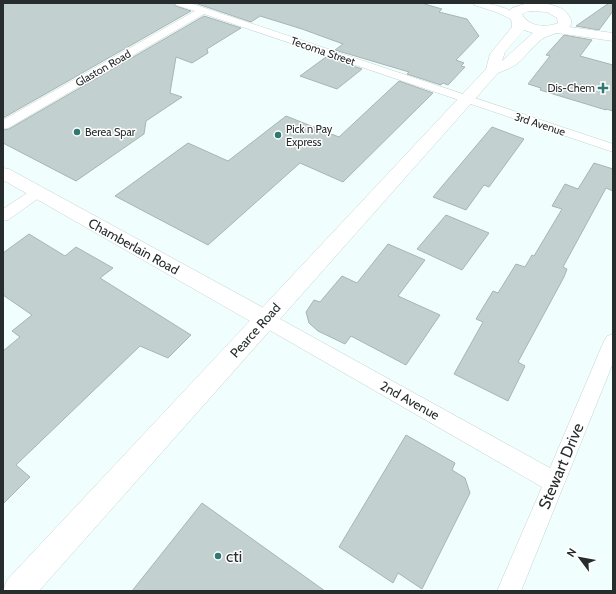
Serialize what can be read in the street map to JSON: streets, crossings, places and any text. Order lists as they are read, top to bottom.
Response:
{
  "streets": {
    "main road": ["Pearce Road"],
    "street": [
      "Tecoma Street",
      "Glaston Road",
      "3rd Avenue",
      "Chamberlain Road",
      "2nd Avenue",
      "Stewart Drive"
    ]
  },
  "crossings": [
    ["Tecoma Street", "Glaston Road"],
    ["Tecoma Street", "3rd Avenue"],
    ["Tecoma Street", "Pearce Road"],
    ["3rd Avenue", "Pearce Road"],
    ["Chamberlain Road", "Pearce Road"],
    ["Chamberlain Road", "2nd Avenue"],
    ["Pearce Road", "2nd Avenue"],
    ["2nd Avenue", "Stewart Drive"]
  ],
  "places": {
    "health": ["Dis-Chem"],
    "other": ["Berea Spar", "Pick n Pay Express", "cti"]
  },
  "north": "top left"
}
